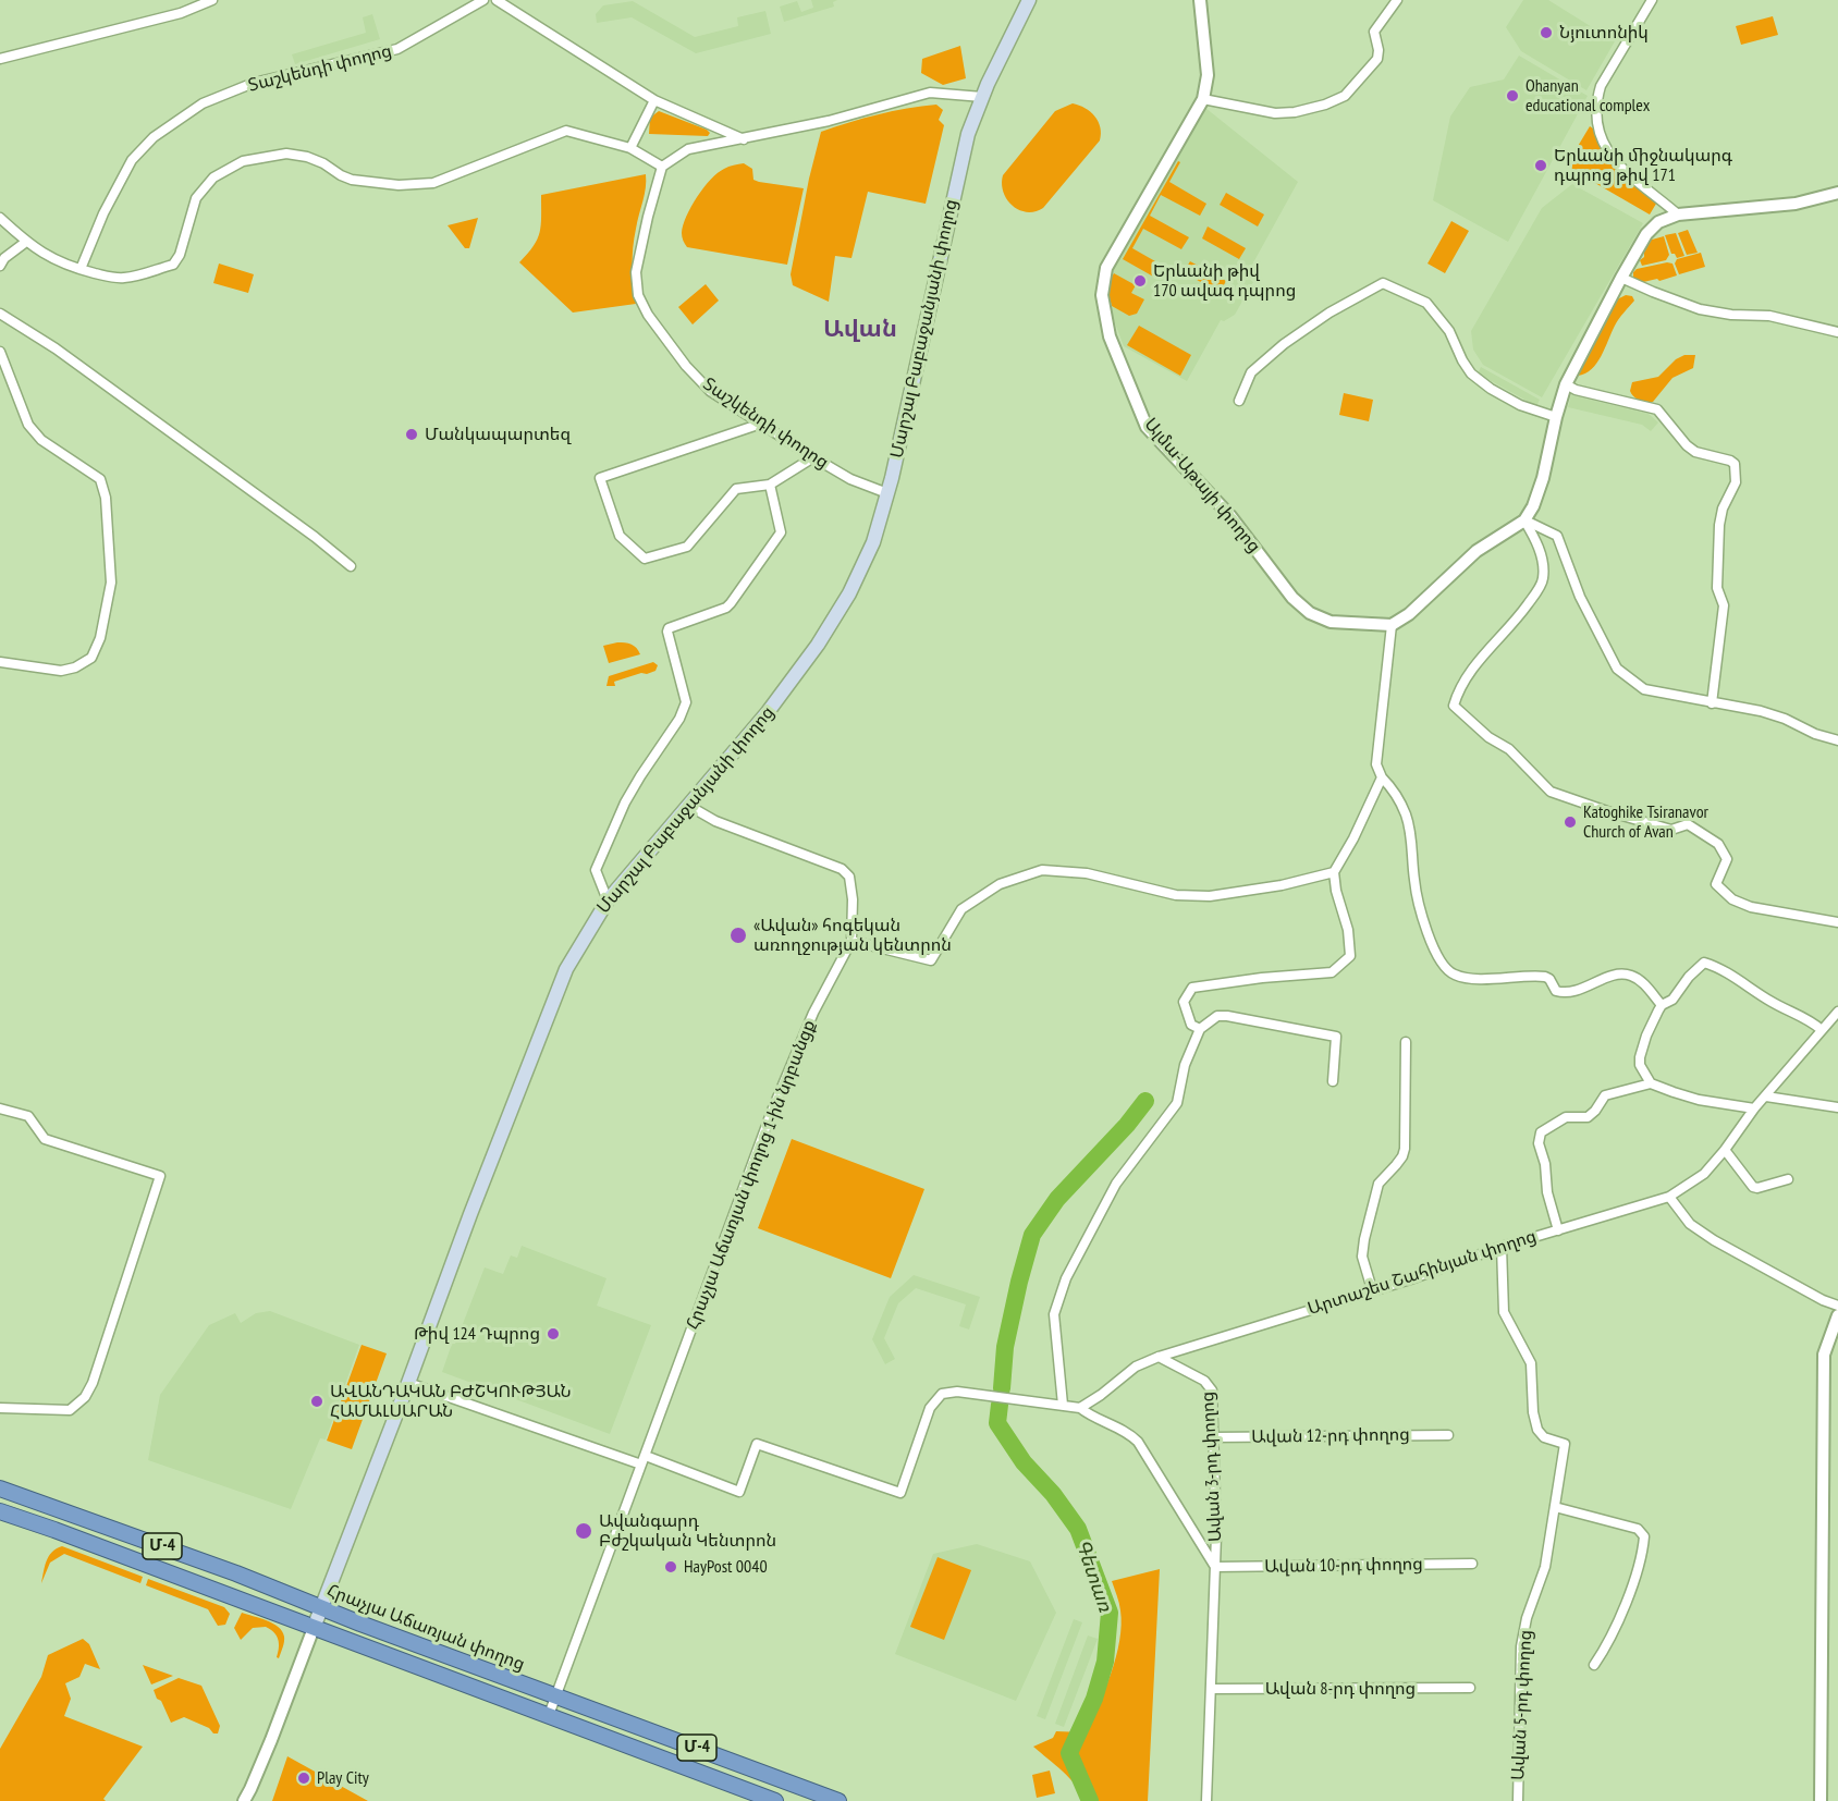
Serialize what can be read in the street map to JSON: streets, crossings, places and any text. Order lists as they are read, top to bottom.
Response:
{
  "streets": {
    "highway": ["Մ-4", "Հրաչյա Աճառյան փողոց"],
    "main road": ["Մարշալ Բաբաջանյանի փողոց"],
    "street": [
      "Տաշկենդի փողոց",
      "Ալմա-Աթայի փողոց",
      "Հրաչյա Աճառյան փողոց 1-ին նրբանցք",
      "Արտաշես Շահինյան փողոց",
      "Ավան 12-րդ փողոց",
      "Ավան 3-րդ փողոց",
      "Ավան 10-րդ փողոց",
      "Ավան 8-րդ փողոց",
      "Ավան 5-րդ փողոց"
    ]
  },
  "crossings": [
    ["Տաշկենդի փողոց", "Մարշալ Բաբաջանյանի փողոց"],
    ["Մարշալ Բաբաջանյանի փողոց", "Մ-4"],
    ["Մարշալ Բաբաջանյանի փողոց", "Հրաչյա Աճառյան փողոց"],
    ["Հրաչյա Աճառյան փողոց 1-ին նրբանցք", "Մ-4"],
    ["Հրաչյա Աճառյան փողոց 1-ին նրբանցք", "Հրաչյա Աճառյան փողոց"],
    ["Արտաշես Շահինյան փողոց", "Ավան 3-րդ փողոց"],
    ["Արտաշես Շահինյան փողոց", "Ավան 5-րդ փողոց"],
    ["Ավան 12-րդ փողոց", "Ավան 3-րդ փողոց"],
    ["Ավան 3-րդ փողոց", "Ավան 10-րդ փողոց"],
    ["Ավան 3-րդ փողոց", "Ավան 8-րդ փողոց"]
  ],
  "districts": ["Ավան"],
  "water": ["Գետառ"],
  "places": [
    "Նյուտոնիկ",
    "Ohanyan educational complex",
    "Երևանի միջնակարգ դպրոց թիվ 171",
    "Երևանի թիվ 170 ավագ դպրոց",
    "Մանկապարտեզ",
    "Katoghike Tsiranavor Church of Avan",
    "«Ավան» հոգեկան առողջության կենտրոն",
    "Թիվ 124 Դպրոց",
    "ԱՎԱՆԴԱԿԱՆ ԲԺՇԿՈՒԹՅԱՆ ՀԱՄԱԼՍԱՐԱՆ",
    "Ավանգարդ Բժշկական Կենտրոն",
    "HayPost 0040",
    "Play City"
  ]
}
